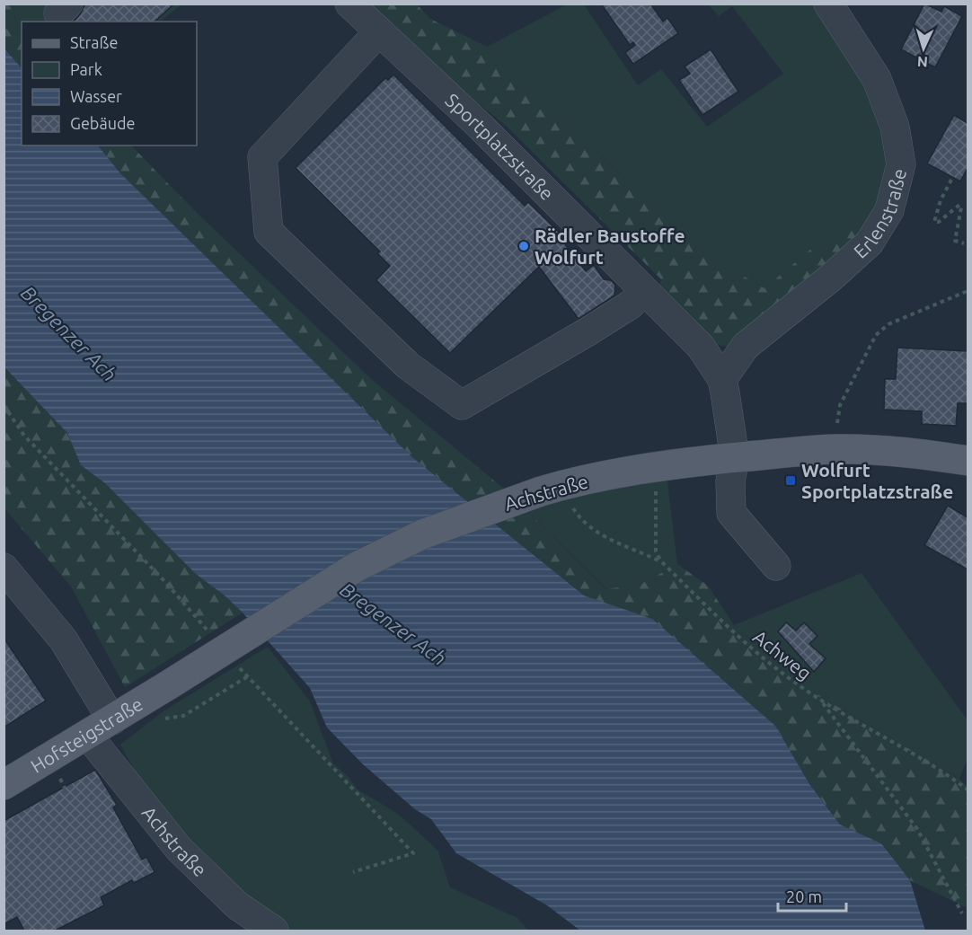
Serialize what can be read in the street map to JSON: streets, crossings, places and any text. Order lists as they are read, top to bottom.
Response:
{
  "streets": {
    "main road": ["Achstraße", "Hofsteigstraße"],
    "street": ["Sportplatzstraße", "Erlenstraße"],
    "path": ["Achweg"]
  },
  "crossings": [
    ["Sportplatzstraße", "Erlenstraße"],
    ["Sportplatzstraße", "Achstraße"],
    ["Achstraße", "Hofsteigstraße"]
  ],
  "water": ["Bregenzer Ach"],
  "places": {
    "other": ["Rädler Baustoffe Wolfurt"],
    "transit": ["Wolfurt Sportplatzstraße"]
  },
  "legend": [
    "Straße",
    "Park",
    "Wasser",
    "Gebäude"
  ],
  "scale_bar": "20 m",
  "north": "bottom"
}
